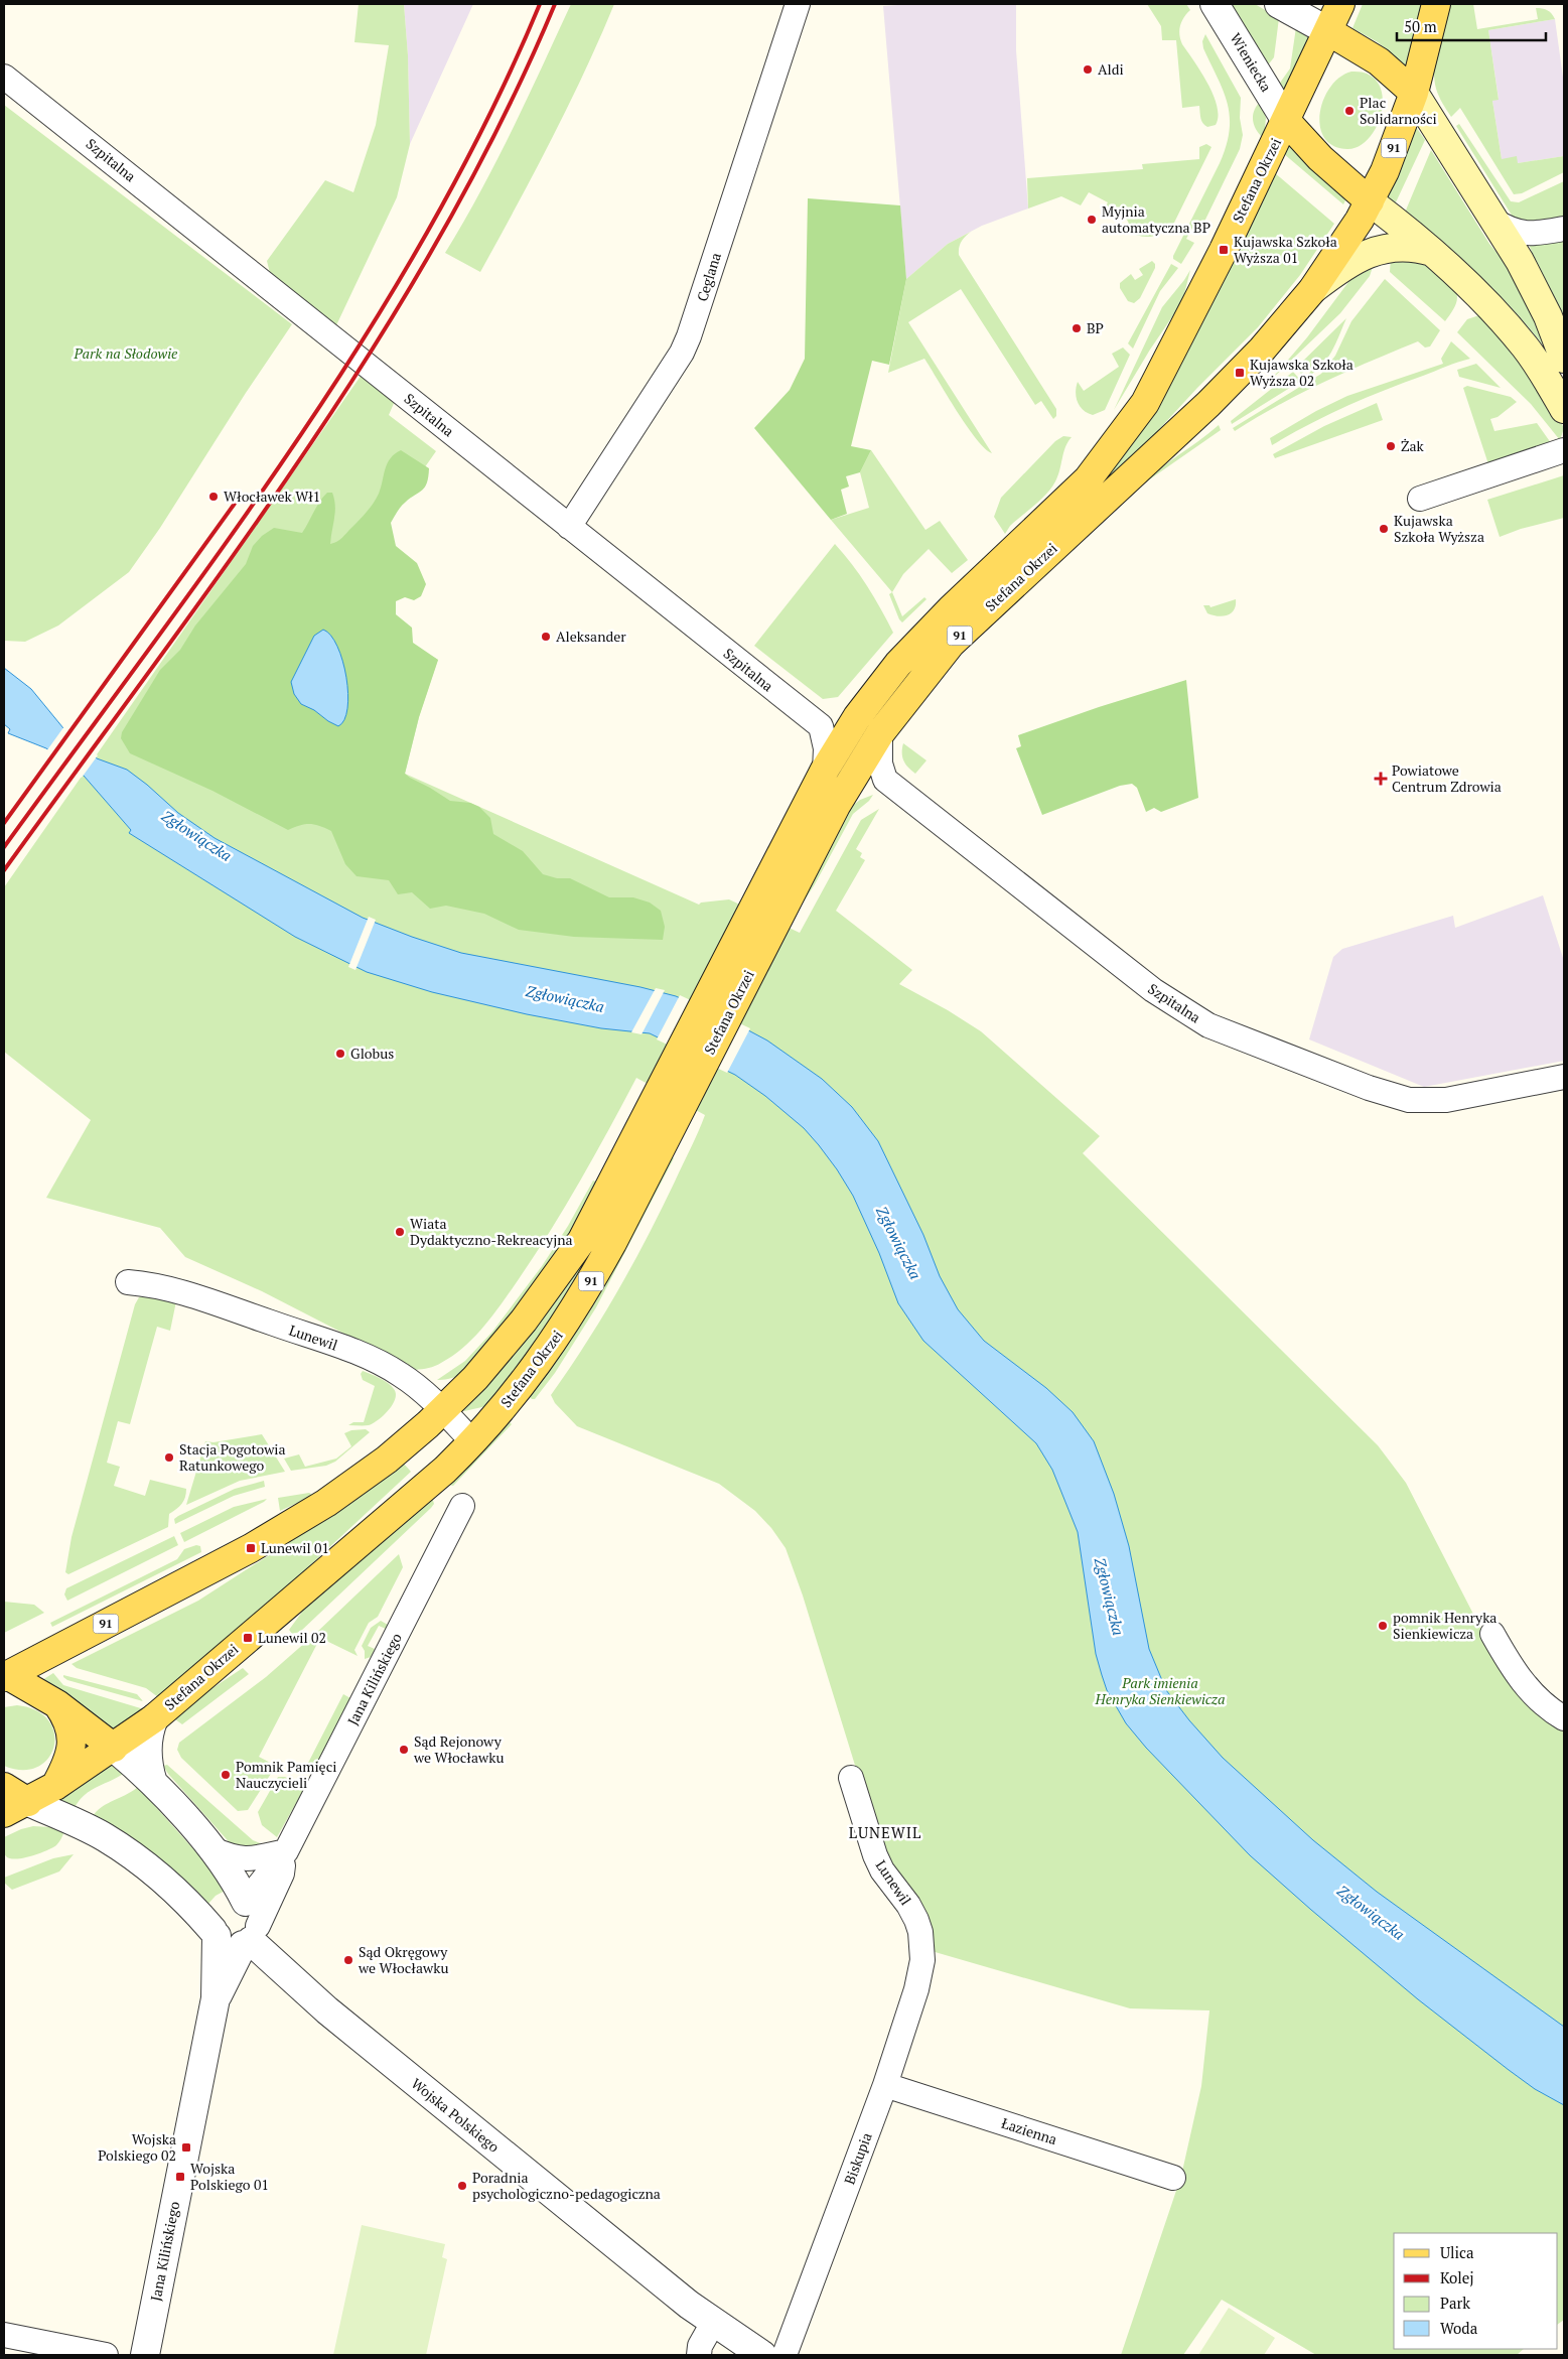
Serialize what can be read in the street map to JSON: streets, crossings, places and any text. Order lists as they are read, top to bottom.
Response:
{
  "streets": {
    "main road": ["91", "Stefana Okrzei"],
    "street": [
      "Wieniecka",
      "Szpitalna",
      "Ceglana",
      "Lunewil",
      "Jana Kilińskiego",
      "Wojska Polskiego",
      "Łazienna",
      "Biskupia"
    ]
  },
  "crossings": [
    ["Wieniecka", "91"],
    ["Wieniecka", "Stefana Okrzei"],
    ["91", "Stefana Okrzei"],
    ["Szpitalna", "Ceglana"],
    ["Stefana Okrzei", "Lunewil"],
    ["Lunewil", "Biskupia"],
    ["Jana Kilińskiego", "Wojska Polskiego"],
    ["Łazienna", "Biskupia"]
  ],
  "districts": ["LUNEWIL"],
  "water": ["Zgłowiączka"],
  "parks": ["Park na Słodowie", "Park imienia Henryka Sienkiewicza"],
  "places": {
    "other": [
      "Aldi",
      "Plac Solidarności",
      "Myjnia automatyczna BP",
      "BP",
      "Żak",
      "Włocławek Wł1",
      "Kujawska Szkoła Wyższa",
      "Aleksander",
      "Globus",
      "Wiata Dydaktyczno-Rekreacyjna",
      "Stacja Pogotowia Ratunkowego",
      "pomnik Henryka Sienkiewicza",
      "Sąd Rejonowy we Włocławku",
      "Pomnik Pamięci Nauczycieli",
      "Sąd Okręgowy we Włocławku",
      "Poradnia psychologiczno-pedagogiczna"
    ],
    "transit": [
      "Kujawska Szkoła Wyższa 01",
      "Kujawska Szkoła Wyższa 02",
      "Lunewil 01",
      "Lunewil 02",
      "Wojska Polskiego 02",
      "Wojska Polskiego 01"
    ],
    "health": ["Powiatowe Centrum Zdrowia"]
  },
  "legend": [
    "Ulica",
    "Kolej",
    "Park",
    "Woda"
  ],
  "scale_bar": "50 m"
}
